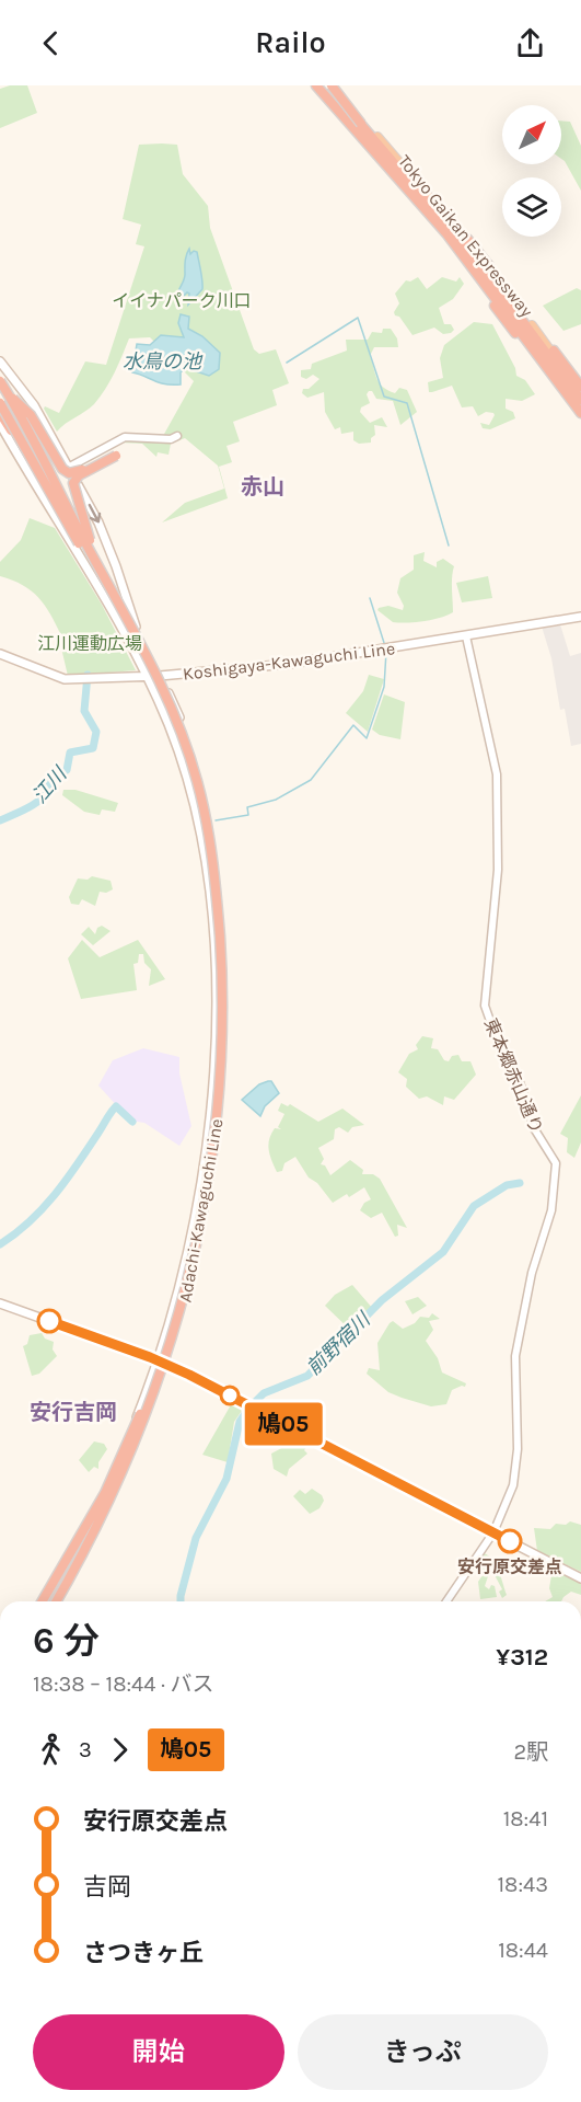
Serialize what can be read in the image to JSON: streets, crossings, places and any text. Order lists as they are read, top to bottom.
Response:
{
  "streets": {
    "highway": ["Tokyo Gaikan Expressway"],
    "main road": ["Koshigaya-Kawaguchi Line", "Adachi-Kawaguchi Line"],
    "street": ["東本郷赤山通り"]
  },
  "crossings": [
    ["Koshigaya-Kawaguchi Line", "東本郷赤山通り"],
    ["Koshigaya-Kawaguchi Line", "Adachi-Kawaguchi Line"]
  ],
  "districts": ["赤山", "安行吉岡"],
  "water": ["水鳥の池", "江川", "前野宿川"],
  "parks": ["イイナパーク川口", "江川運動広場"],
  "places": ["安行原交差点"],
  "lines": ["bus line 鳩05"],
  "north": "top right",
  "page": {
    "header": "Railo",
    "on_map": "鳩05",
    "heading": ["6 分", "18:38 – 18:44 · バス", "¥312"],
    "legs": ["3", "鳩05", "2駅"],
    "list": [
      {
        "name": "安行原交差点",
        "value": "18:41"
      },
      {
        "name": "吉岡",
        "value": "18:43"
      },
      {
        "name": "さつきヶ丘",
        "value": "18:44"
      }
    ],
    "buttons": ["開始", "きっぷ"]
  }
}
